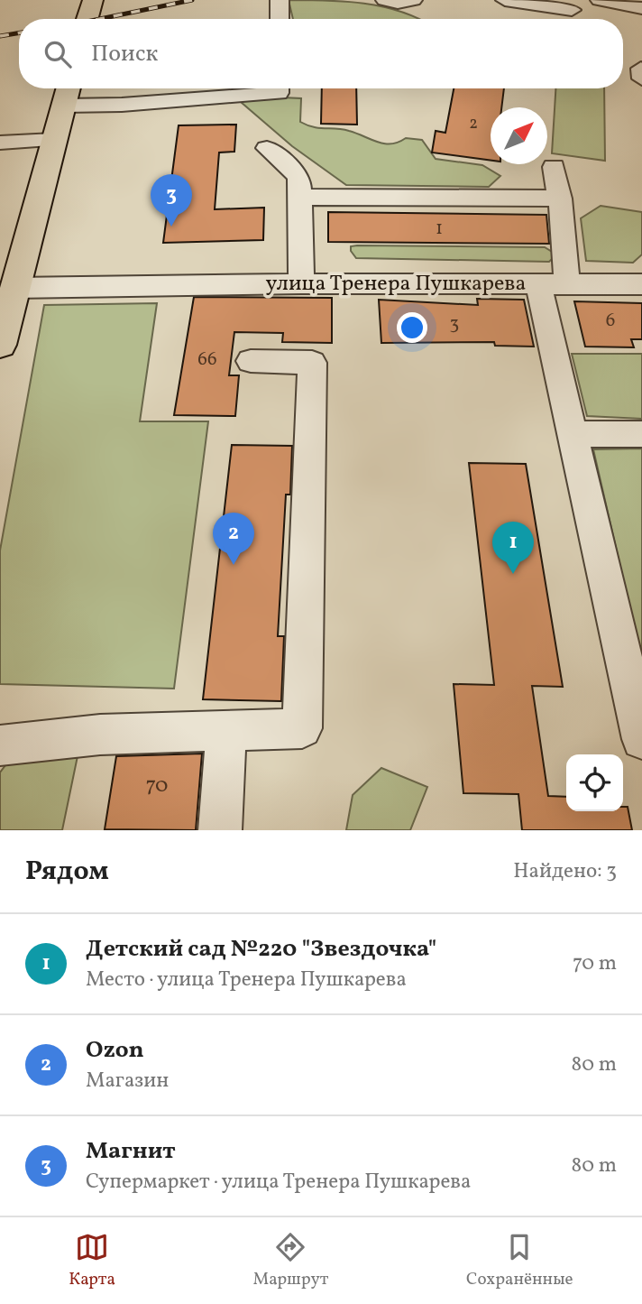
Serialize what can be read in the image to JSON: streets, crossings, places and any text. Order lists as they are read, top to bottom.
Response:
{
  "streets": {
    "street": ["улица Тренера Пушкарева"]
  },
  "house_numbers": [
    "2",
    "1",
    "6",
    "3",
    "66",
    "70"
  ],
  "north": "top right",
  "page": {
    "search": "Поиск",
    "pins": ["3", "2", "1"],
    "heading": ["Рядом", "Найдено: 3"],
    "list": [
      {
        "mark": "1",
        "name": "Детский сад №220 \"Звездочка\"",
        "note": "Место · улица Тренера Пушкарева",
        "value": "70 m"
      },
      {
        "mark": "2",
        "name": "Ozon",
        "note": "Магазин",
        "value": "80 m"
      },
      {
        "mark": "3",
        "name": "Магнит",
        "note": "Супермаркет · улица Тренера Пушкарева",
        "value": "80 m"
      }
    ],
    "nav": ["Карта", "Маршрут", "Сохранённые"]
  }
}
